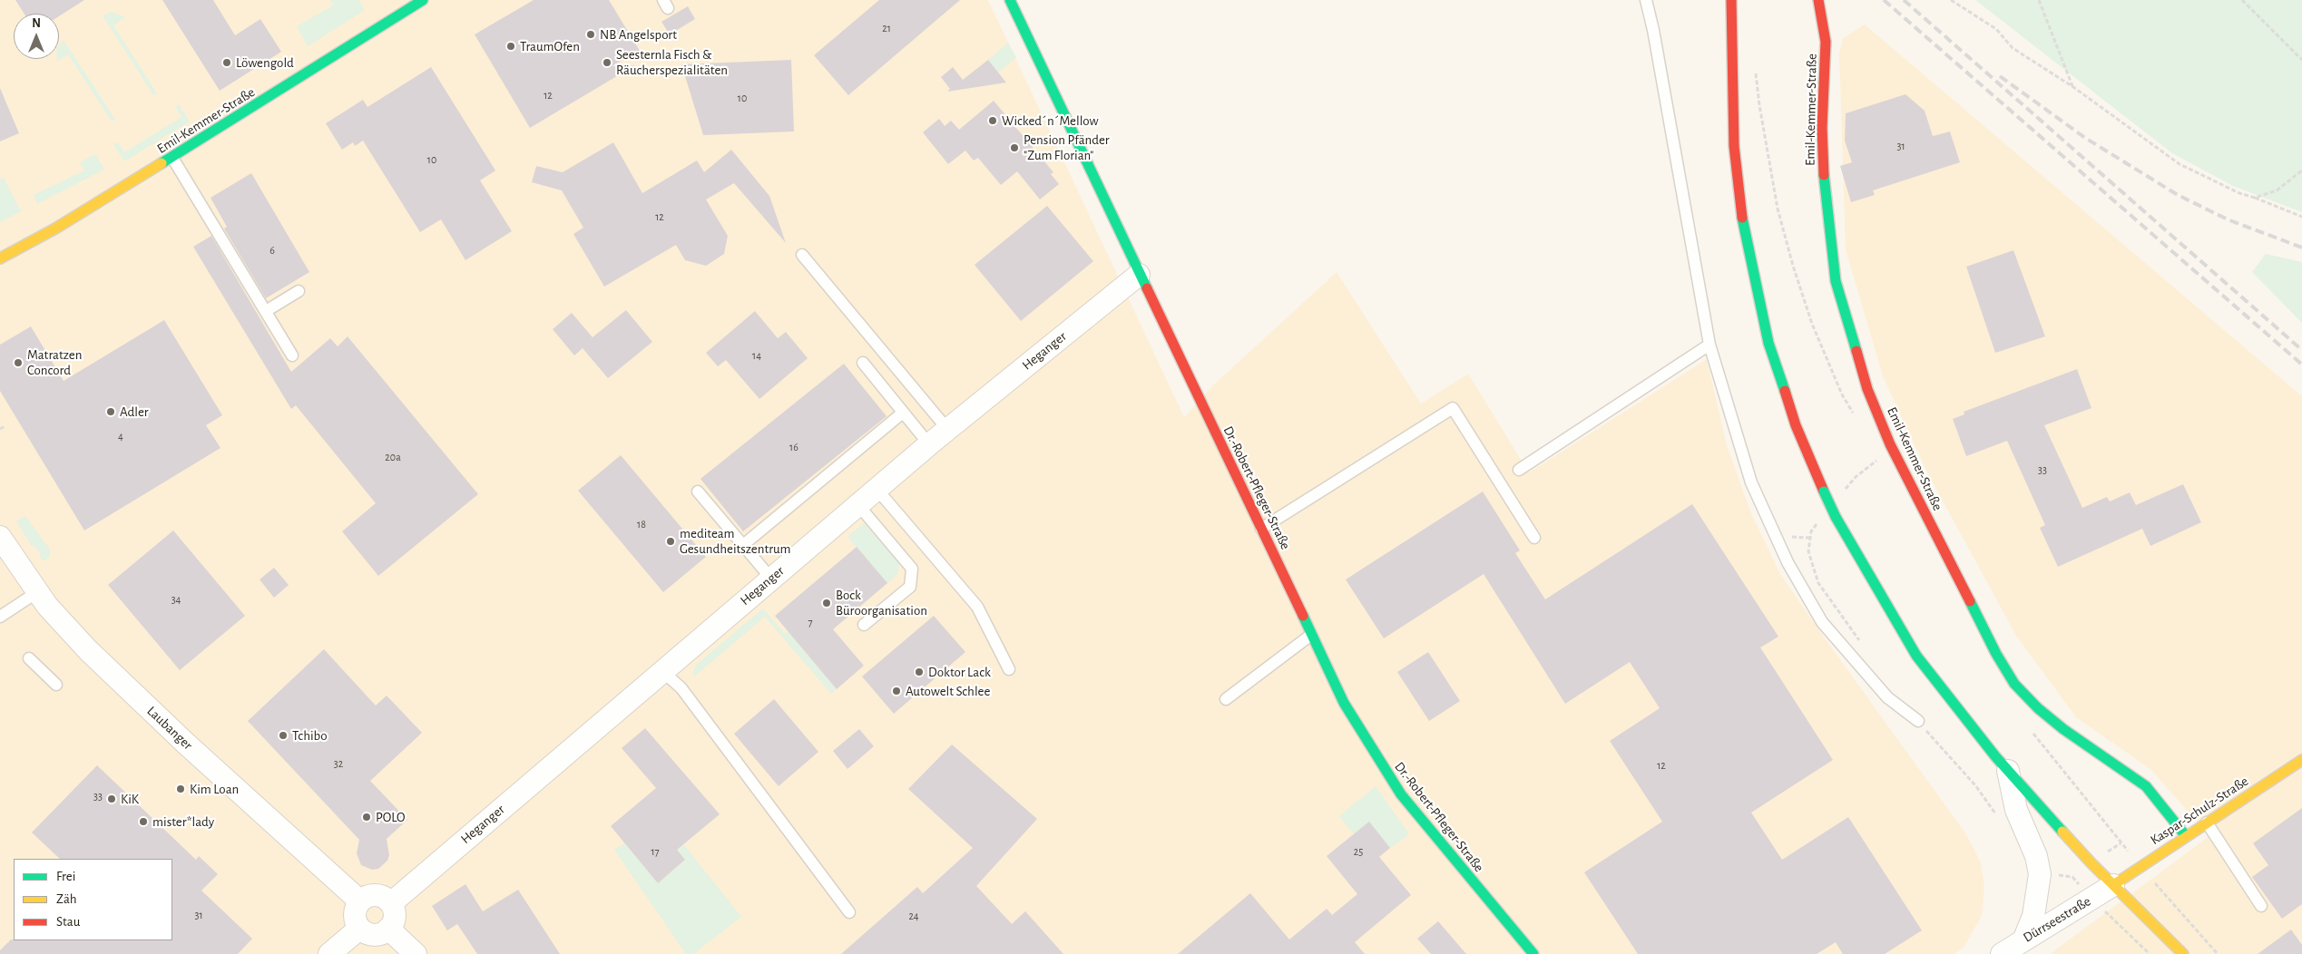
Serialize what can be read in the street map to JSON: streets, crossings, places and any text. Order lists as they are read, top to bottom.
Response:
{
  "streets": {
    "street": [
      "Emil-Kemmer-Straße",
      "Heganger",
      "Dr.-Robert-Pfleger-Straße",
      "Laubanger",
      "Kaspar-Schulz-Straße",
      "Dürrseestraße"
    ]
  },
  "crossings": [
    ["Emil-Kemmer-Straße", "Kaspar-Schulz-Straße"],
    ["Heganger", "Dr.-Robert-Pfleger-Straße"],
    ["Heganger", "Laubanger"],
    ["Kaspar-Schulz-Straße", "Dürrseestraße"]
  ],
  "places": [
    "NB Angelsport",
    "TraumOfen",
    "Löwengold",
    "Seesternla Fisch & Räucherspezialitäten",
    "Wicked´n´Mellow",
    "Pension Pfänder \"Zum Florian\"",
    "Matratzen Concord",
    "Adler",
    "mediteam Gesundheitszentrum",
    "Bock Büroorganisation",
    "Doktor Lack",
    "Autowelt Schlee",
    "Tchibo",
    "Kim Loan",
    "KiK",
    "POLO",
    "mister*lady"
  ],
  "house_numbers": [
    "21",
    "12",
    "10",
    "31",
    "10",
    "12",
    "6",
    "14",
    "4",
    "16",
    "20a",
    "33",
    "18",
    "34",
    "7",
    "32",
    "12",
    "33",
    "17",
    "25",
    "31",
    "24"
  ],
  "legend": ["Frei", "Zäh", "Stau"],
  "north": "top"
}
